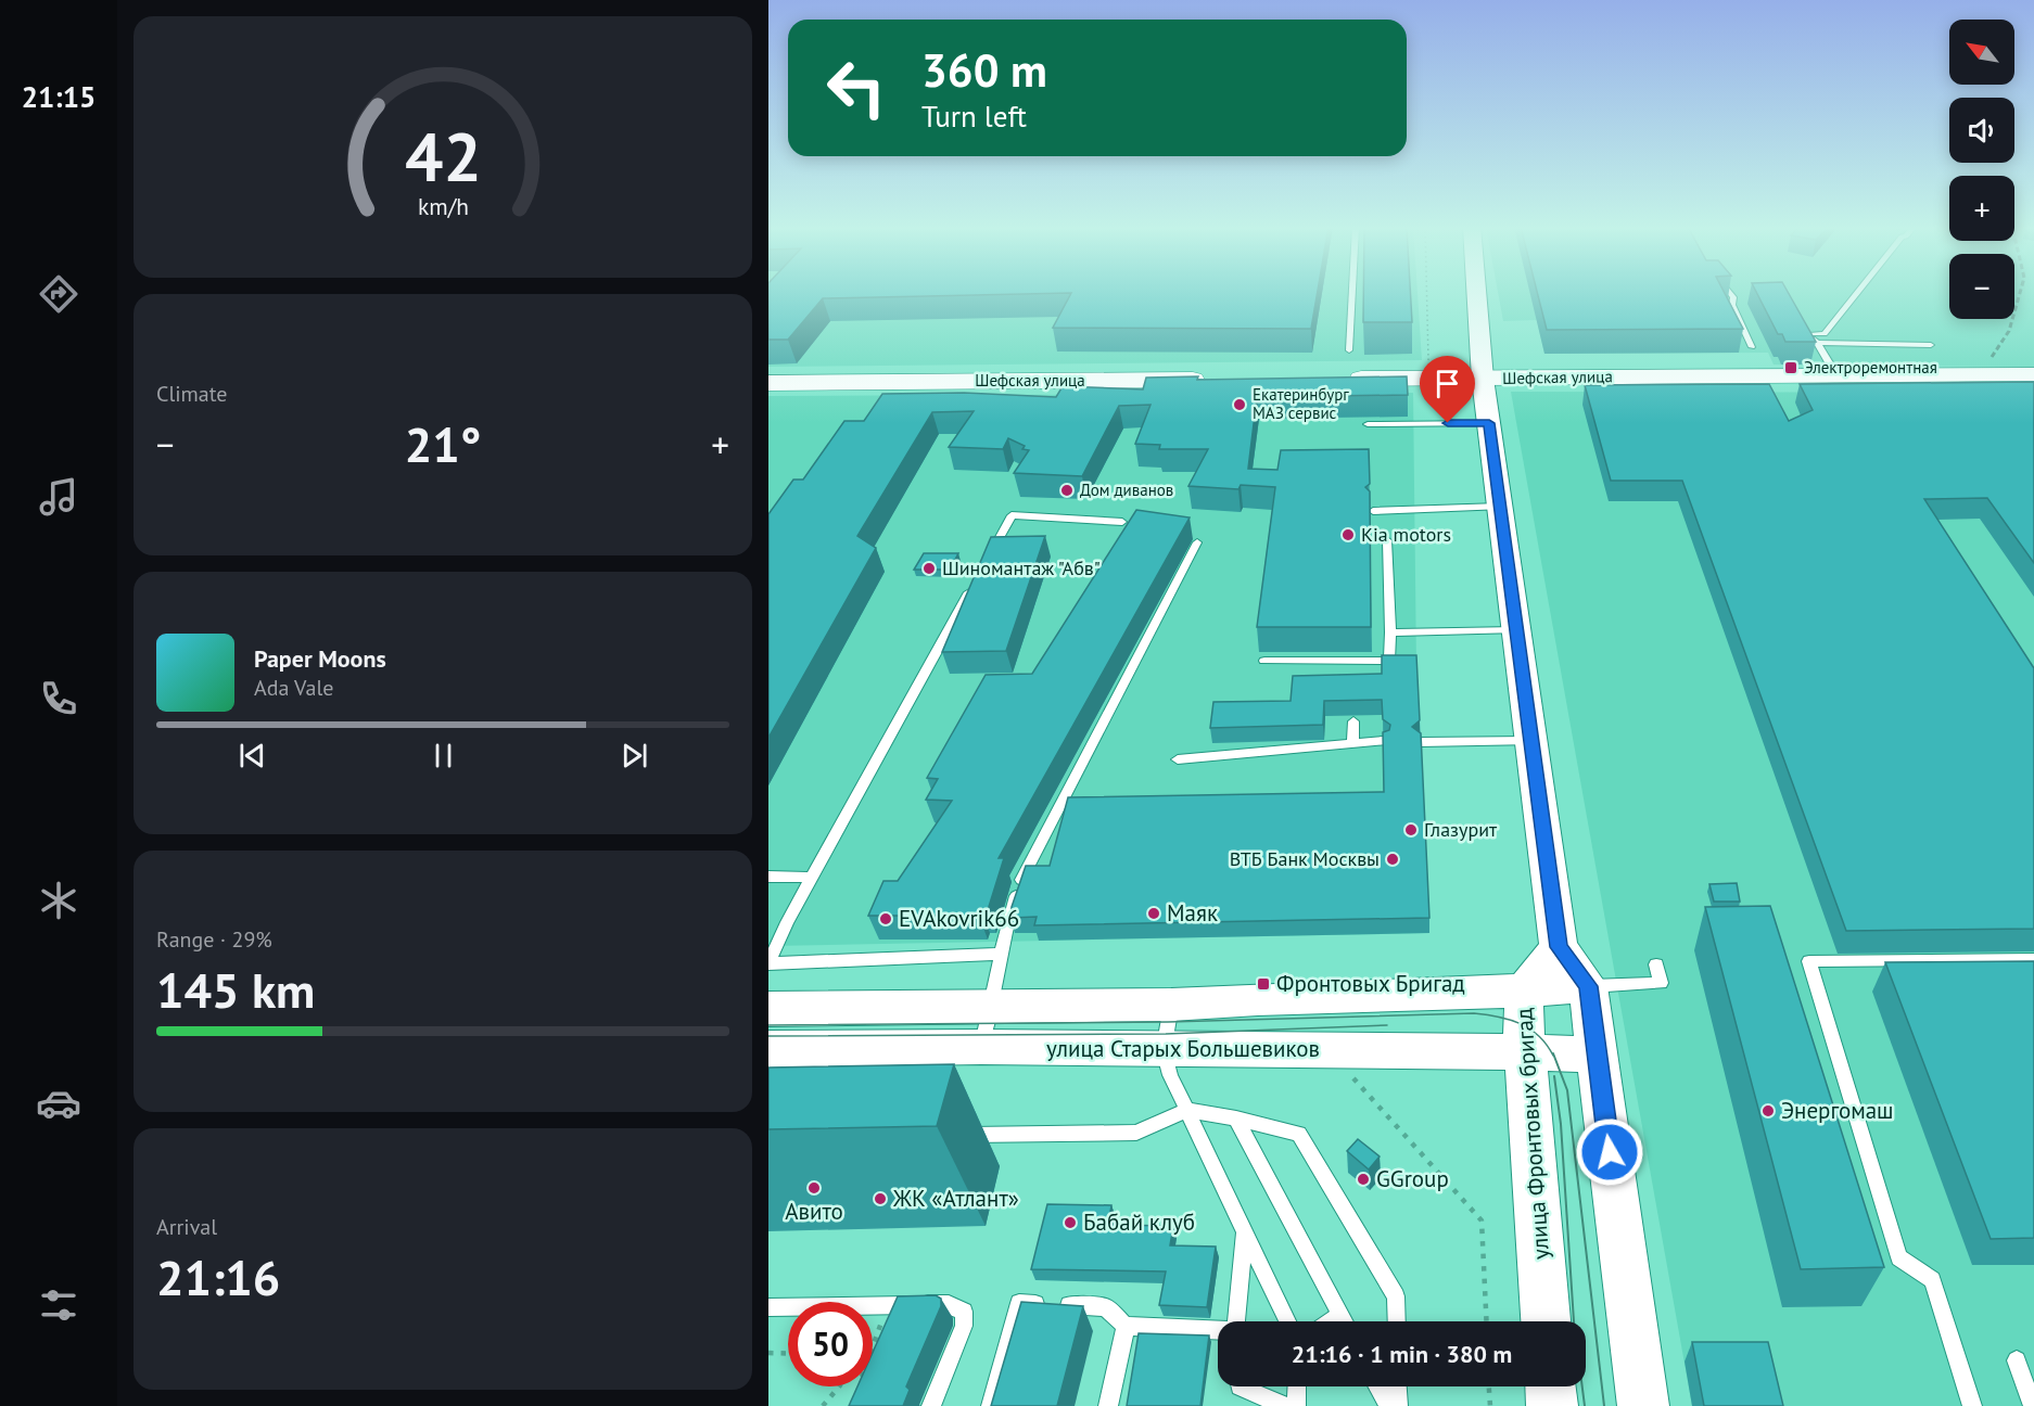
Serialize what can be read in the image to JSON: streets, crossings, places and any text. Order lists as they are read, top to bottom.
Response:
{
  "streets": {
    "main road": ["Шефская улица", "улица Старых Большевиков", "улица Фронтовых бригад"]
  },
  "crossings": [
    ["улица Старых Большевиков", "улица Фронтовых бригад"]
  ],
  "places": {
    "transit": ["Электроремонтная", "Фронтовых Бригад"],
    "other": [
      "Екатеринбург МАЗ сервис",
      "Дом диванов",
      "Kia motors",
      "Шиномантаж \"Абв\"",
      "Глазурит",
      "ВТБ Банк Москвы",
      "Маяк",
      "EVAkovrik66",
      "Энергомаш",
      "GGroup",
      "Авито",
      "ЖК «Атлант»",
      "Бабай клуб"
    ]
  },
  "north": "top left",
  "page": {
    "tabs": "21:15",
    "map_buttons": ["+", "−"],
    "turn": ["360 m", "Turn left"],
    "tile": [
      "Climate",
      ["Range · 29%", "145 km"],
      ["Arrival", "21:16"]
    ],
    "heat": ["−", "21°", "+"],
    "song": ["Paper Moons", "Ada Vale"],
    "limit": "50",
    "trip": "21:16 · 1 min · 380 m",
    "gauge": ["42", "km/h"]
  }
}
